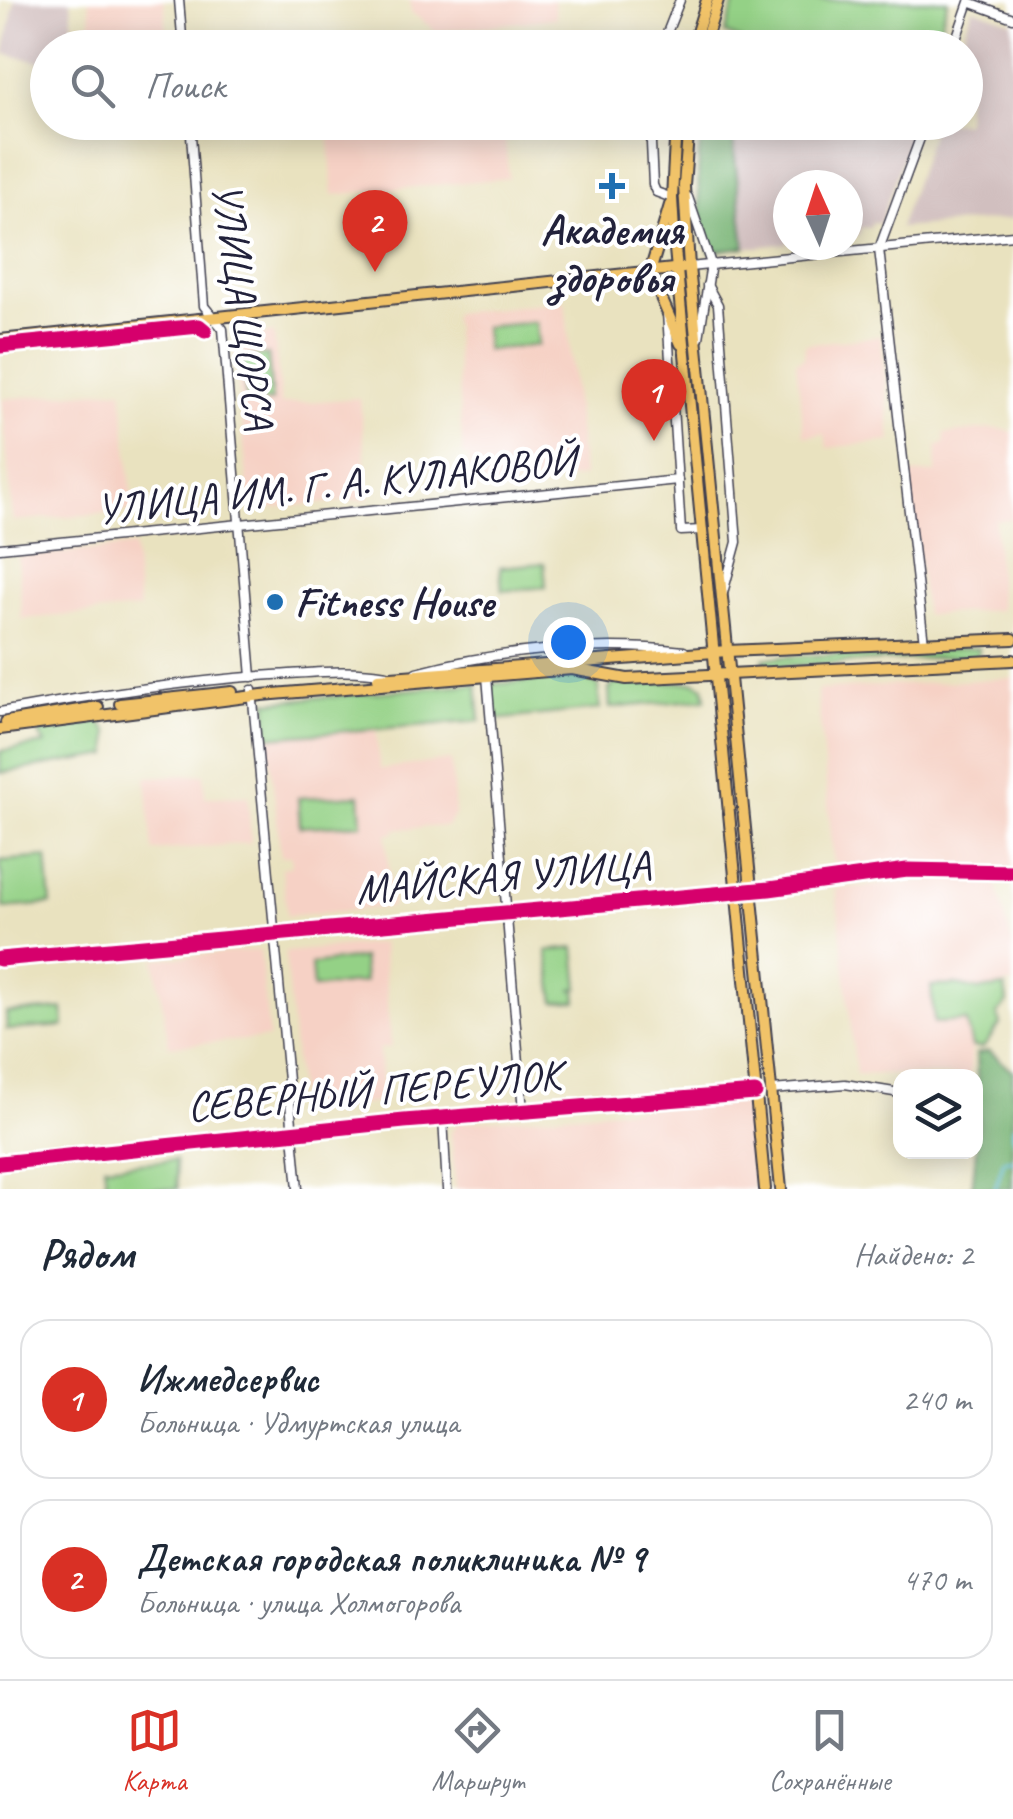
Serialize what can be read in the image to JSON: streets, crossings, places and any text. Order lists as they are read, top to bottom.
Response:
{
  "streets": {
    "street": [
      "УЛИЦА ЩОРСА",
      "УЛИЦА ИМ. Г. А. КУЛАКОВОЙ",
      "МАЙСКАЯ УЛИЦА",
      "СЕВЕРНЫЙ ПЕРЕУЛОК"
    ]
  },
  "crossings": [
    ["УЛИЦА ЩОРСА", "УЛИЦА ИМ. Г. А. КУЛАКОВОЙ"]
  ],
  "places": {
    "health": ["Академия здоровья"],
    "other": ["Fitness House"]
  },
  "north": "top",
  "page": {
    "search": "Поиск",
    "pins": ["2", "1"],
    "heading": ["Рядом", "Найдено: 2"],
    "list": [
      {
        "mark": "1",
        "name": "Ижмедсервис",
        "note": "Больница · Удмуртская улица",
        "value": "240 m"
      },
      {
        "mark": "2",
        "name": "Детская городская поликлиника № 9",
        "note": "Больница · улица Холмогорова",
        "value": "470 m"
      }
    ],
    "nav": ["Карта", "Маршрут", "Сохранённые"]
  }
}
